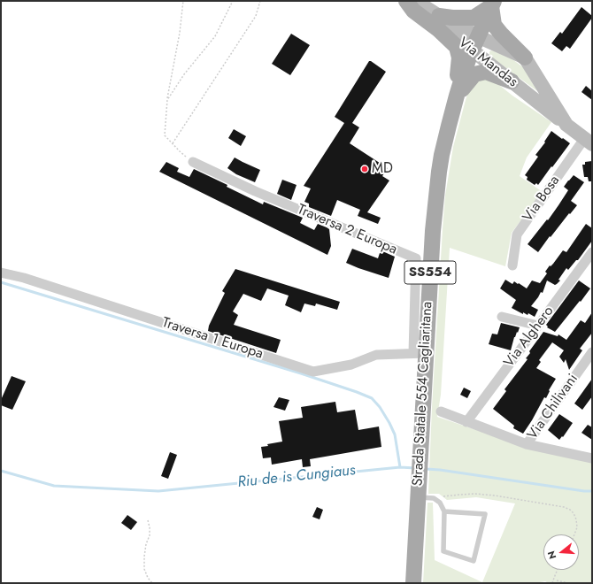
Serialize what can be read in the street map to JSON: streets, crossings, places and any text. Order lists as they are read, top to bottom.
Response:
{
  "streets": {
    "main road": ["SS554", "Strada Statale 554 Cagliaritana"],
    "street": [
      "Via Mandas",
      "Via Bosa",
      "Traversa 2 Europa",
      "Via Alghero",
      "Traversa 1 Europa",
      "Via Chilivani"
    ]
  },
  "crossings": [
    ["Via Mandas", "Via Bosa"],
    ["Via Mandas", "Strada Statale 554 Cagliaritana"],
    ["Traversa 2 Europa", "Traversa 1 Europa"],
    ["Traversa 2 Europa", "Strada Statale 554 Cagliaritana"],
    ["Traversa 1 Europa", "Strada Statale 554 Cagliaritana"]
  ],
  "water": ["Riu de is Cungiaus"],
  "places": ["MD"],
  "north": "left"
}
